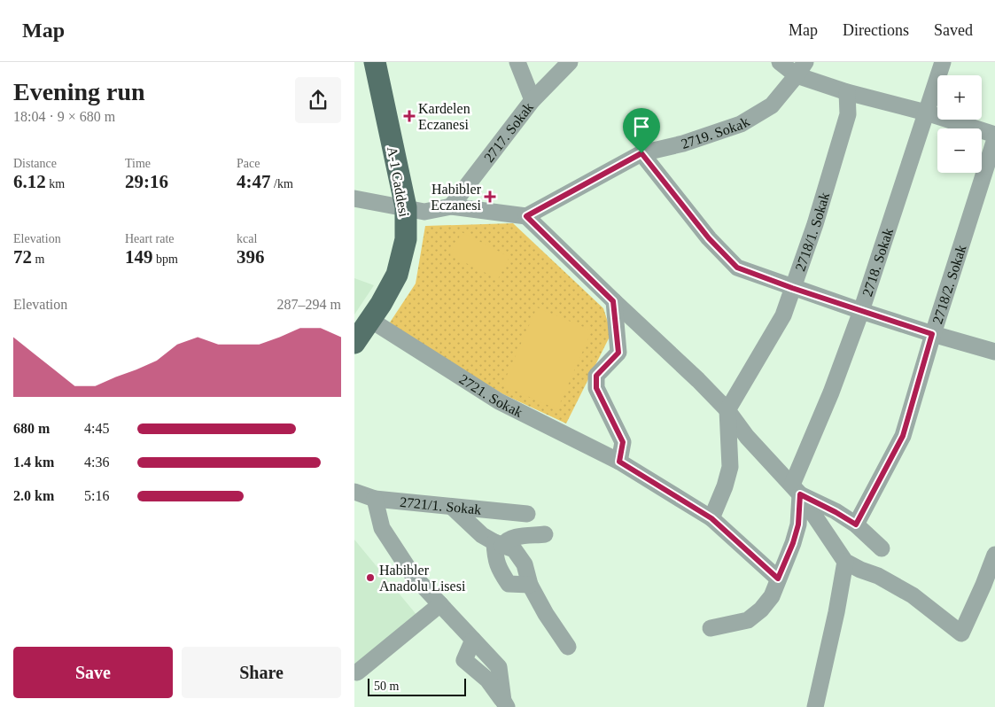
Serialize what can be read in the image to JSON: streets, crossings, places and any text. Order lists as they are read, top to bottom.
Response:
{
  "streets": {
    "main road": ["A-1 Caddesi"],
    "street": [
      "2719. Sokak",
      "2717. Sokak",
      "2718/1. Sokak",
      "2718. Sokak",
      "2718/2. Sokak",
      "2721. Sokak",
      "2721/1. Sokak"
    ]
  },
  "crossings": [
    ["A-1 Caddesi", "2721. Sokak"],
    ["2718. Sokak", "2721. Sokak"]
  ],
  "places": {
    "health": ["Kardelen Eczanesi", "Habibler Eczanesi"],
    "other": ["Habibler Anadolu Lisesi"]
  },
  "scale_bar": "50 m",
  "page": {
    "header": "Map",
    "nav": ["Map", "Directions", "Saved"],
    "heading": ["Evening run", "18:04 · 9 × 680 m"],
    "map_buttons": ["+", "−"],
    "stats": [
      ["Distance", "6.12 km"],
      ["Time", "29:16"],
      ["Pace", "4:47 /km"],
      ["Elevation", "72 m"],
      ["Heart rate", "149 bpm"],
      ["kcal", "396"]
    ],
    "chart": ["Elevation", "287–294 m"],
    "list": [
      {
        "name": "680 m",
        "note": "4:45"
      },
      {
        "name": "1.4 km",
        "note": "4:36"
      },
      {
        "name": "2.0 km",
        "note": "5:16"
      }
    ],
    "buttons": ["Save", "Share"],
    "scale": "50 m"
  }
}
